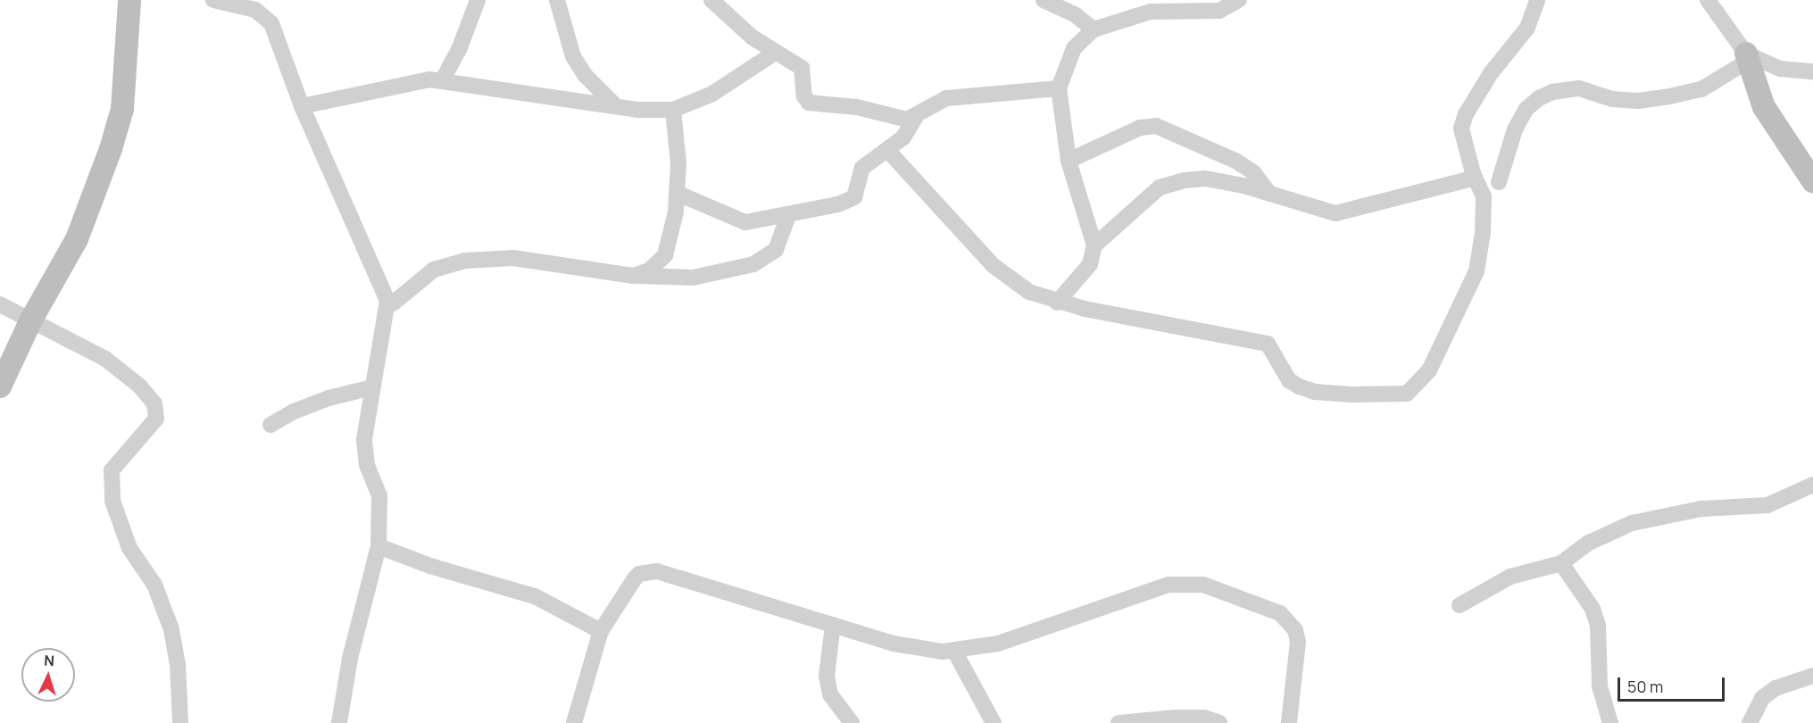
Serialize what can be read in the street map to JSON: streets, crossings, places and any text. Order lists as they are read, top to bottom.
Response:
{
  "scale_bar": "50 m",
  "north": "top"
}
